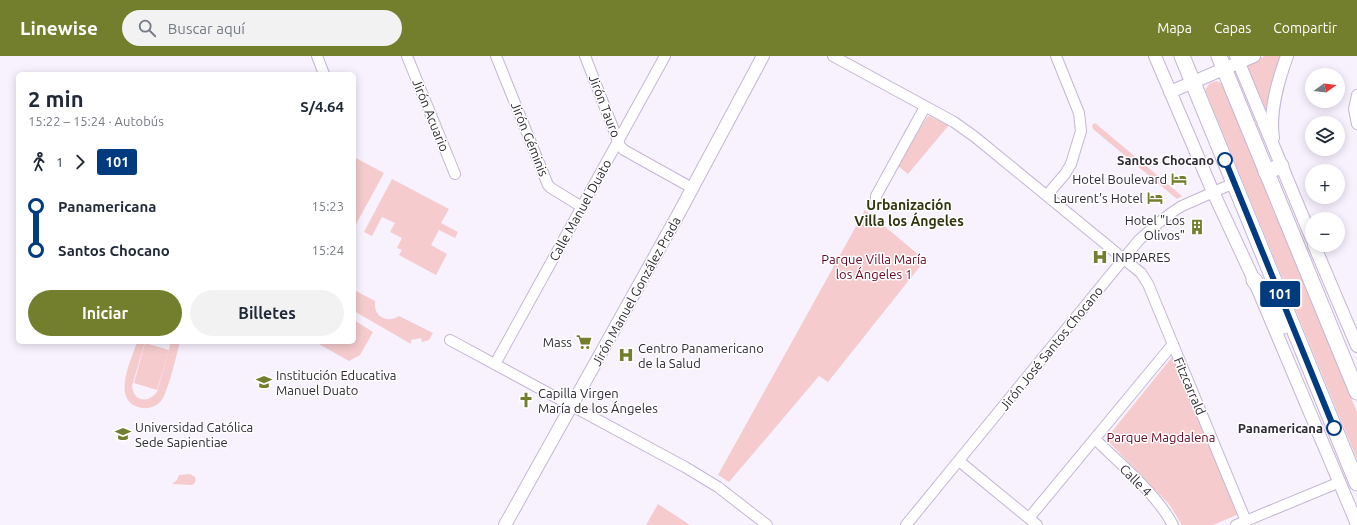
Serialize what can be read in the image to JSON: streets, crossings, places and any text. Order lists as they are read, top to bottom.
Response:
{
  "streets": {
    "street": [
      "Jirón Tauro",
      "Jirón Acuario",
      "Jirón Géminis",
      "Calle Manuel Duato",
      "Jirón Manuel González Prada",
      "Jirón José Santos Chocano",
      "Fitzcarrald",
      "Calle 4"
    ]
  },
  "crossings": [
    ["Jirón Tauro", "Calle Manuel Duato"],
    ["Jirón Tauro", "Jirón Manuel González Prada"],
    ["Jirón Géminis", "Calle Manuel Duato"],
    ["Jirón José Santos Chocano", "Fitzcarrald"]
  ],
  "districts": ["Urbanización Villa los Ángeles"],
  "parks": ["Parque Villa María los Ángeles 1", "Parque Magdalena"],
  "places": {
    "other": ["Santos Chocano", "Panamericana"],
    "hotel": ["Hotel Boulevard", "Laurent's Hotel"],
    "building": ["Hotel \"Los Olivos\""],
    "hospital": ["INPPARES", "Centro Panamericano de la Salud"],
    "supermarket": ["Mass"],
    "school or university": ["Institución Educativa Manuel Duato", "Universidad Católica Sede Sapientiae"],
    "church": ["Capilla Virgen María de los Ángeles"]
  },
  "lines": ["bus line 101"],
  "north": "right",
  "page": {
    "header": "Linewise",
    "search": "Buscar aquí",
    "nav": ["Mapa", "Capas", "Compartir"],
    "on_map": "101",
    "map_buttons": ["+", "−"],
    "heading": ["2 min", "15:22 – 15:24 · Autobús", "S/4.64"],
    "legs": ["1", "101"],
    "list": [
      {
        "name": "Panamericana",
        "value": "15:23"
      },
      {
        "name": "Santos Chocano",
        "value": "15:24"
      }
    ],
    "buttons": ["Iniciar", "Billetes"]
  }
}
